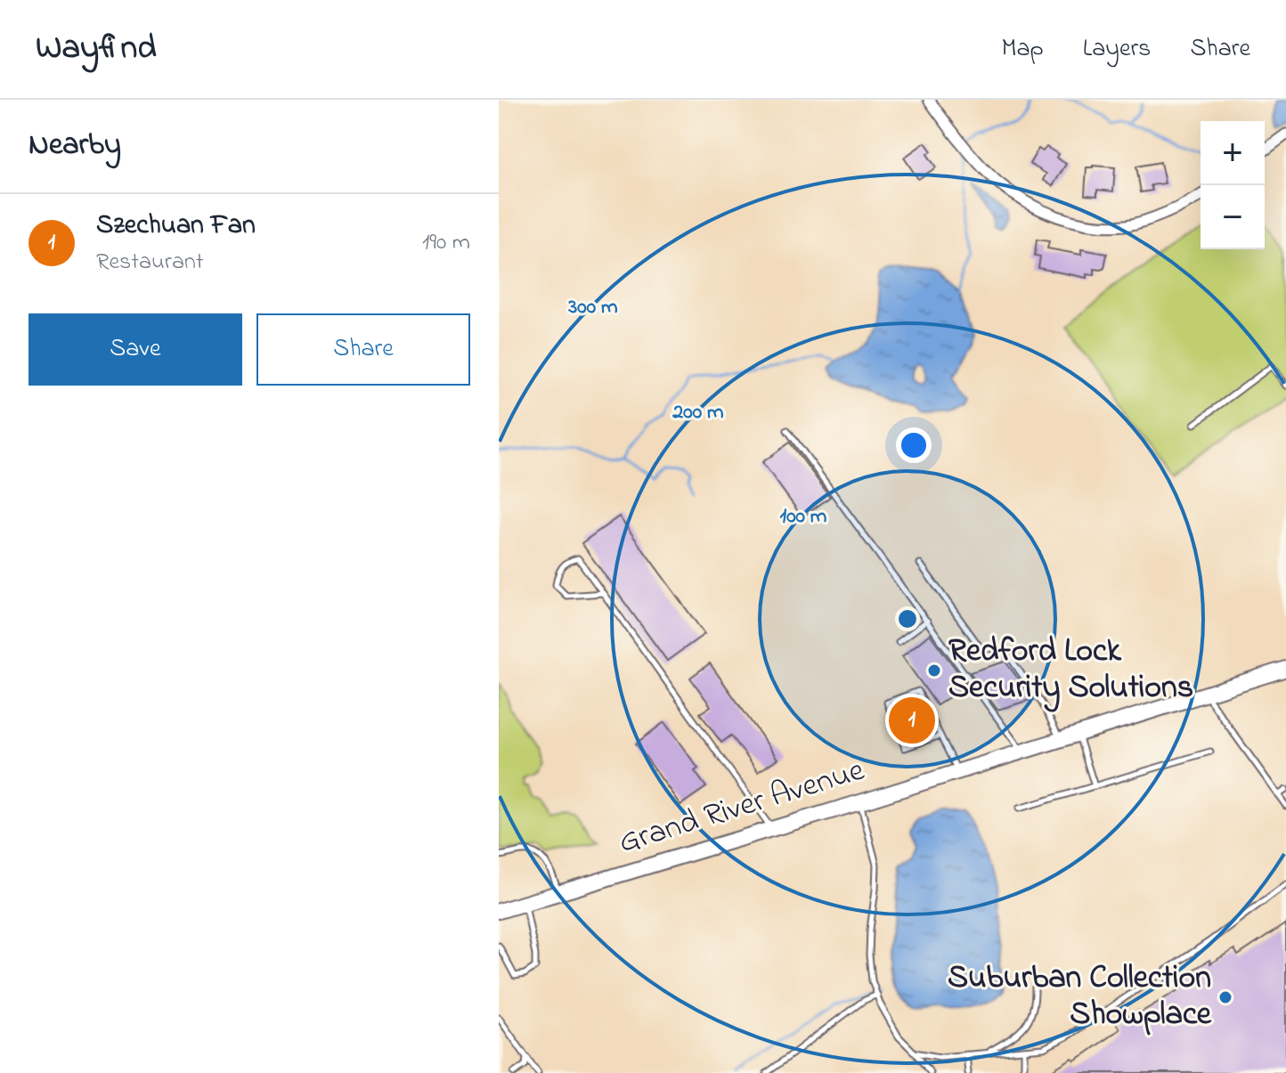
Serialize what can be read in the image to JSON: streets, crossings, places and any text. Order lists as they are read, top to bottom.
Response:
{
  "streets": {
    "main road": ["Grand River Avenue"]
  },
  "places": ["Redford Lock Security Solutions", "Suburban Collection Showplace"],
  "page": {
    "header": "Wayfind",
    "nav": ["Map", "Layers", "Share"],
    "heading": "Nearby",
    "map_buttons": ["+", "−"],
    "list": [
      {
        "mark": "1",
        "name": "Szechuan Fan",
        "note": "Restaurant",
        "value": "190 m"
      }
    ],
    "buttons": ["Save", "Share"],
    "pins": "1"
  },
  "rings": ["300 m", "200 m", "100 m"]
}
